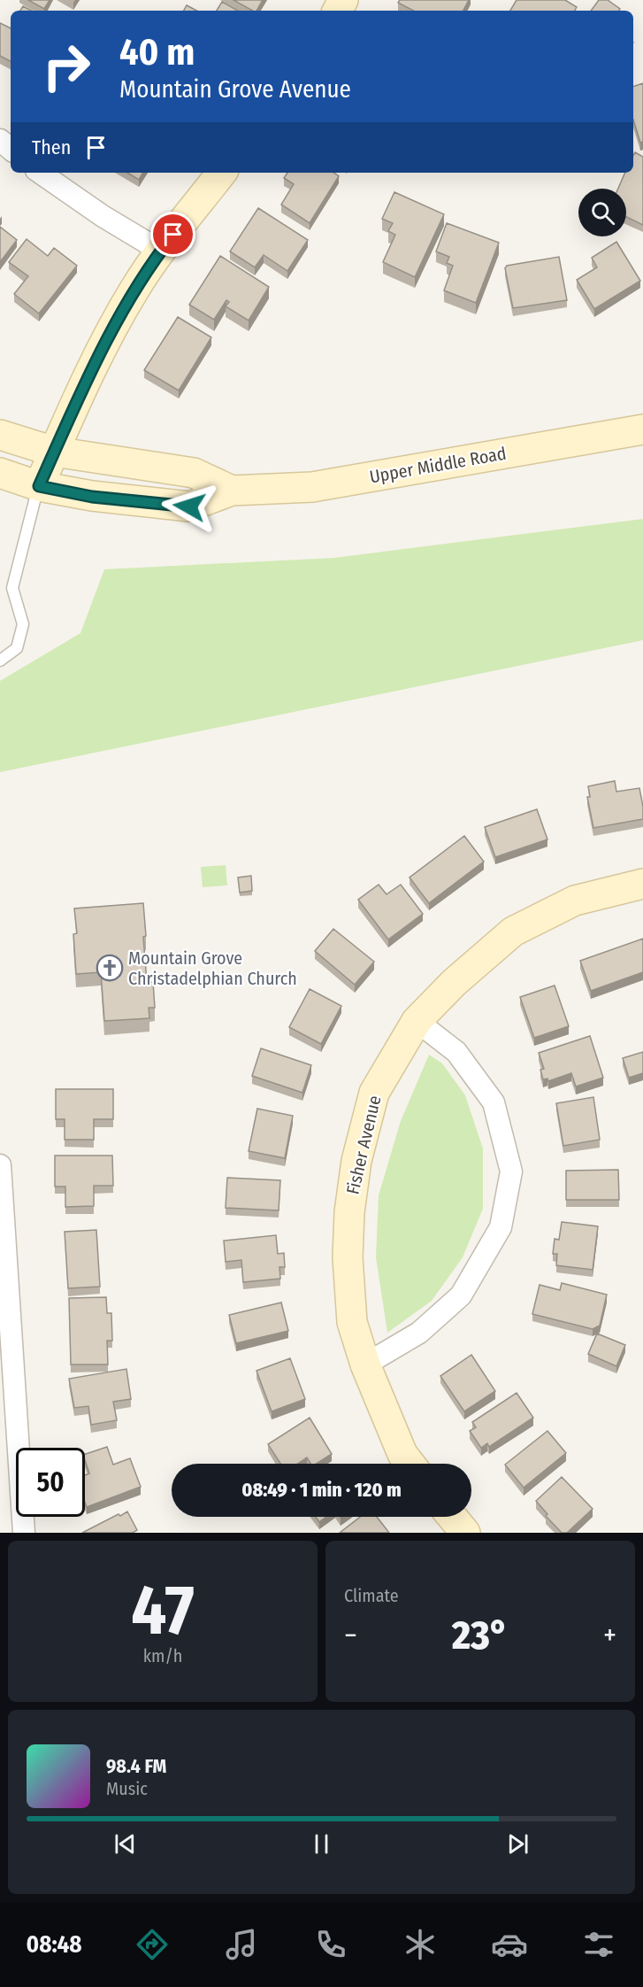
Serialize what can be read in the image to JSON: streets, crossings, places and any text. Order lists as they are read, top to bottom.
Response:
{
  "streets": {
    "street": ["Upper Middle Road", "Fisher Avenue"]
  },
  "places": {
    "church": ["Mountain Grove Christadelphian Church"]
  },
  "page": {
    "turn": ["40 m", "Mountain Grove Avenue"],
    "then": "Then",
    "limit": "50",
    "trip": "08:49 · 1 min · 120 m",
    "tile": [
      ["47", "km/h"],
      "Climate"
    ],
    "heat": ["−", "23°", "+"],
    "song": ["98.4 FM", "Music"],
    "tabs": "08:48"
  }
}
